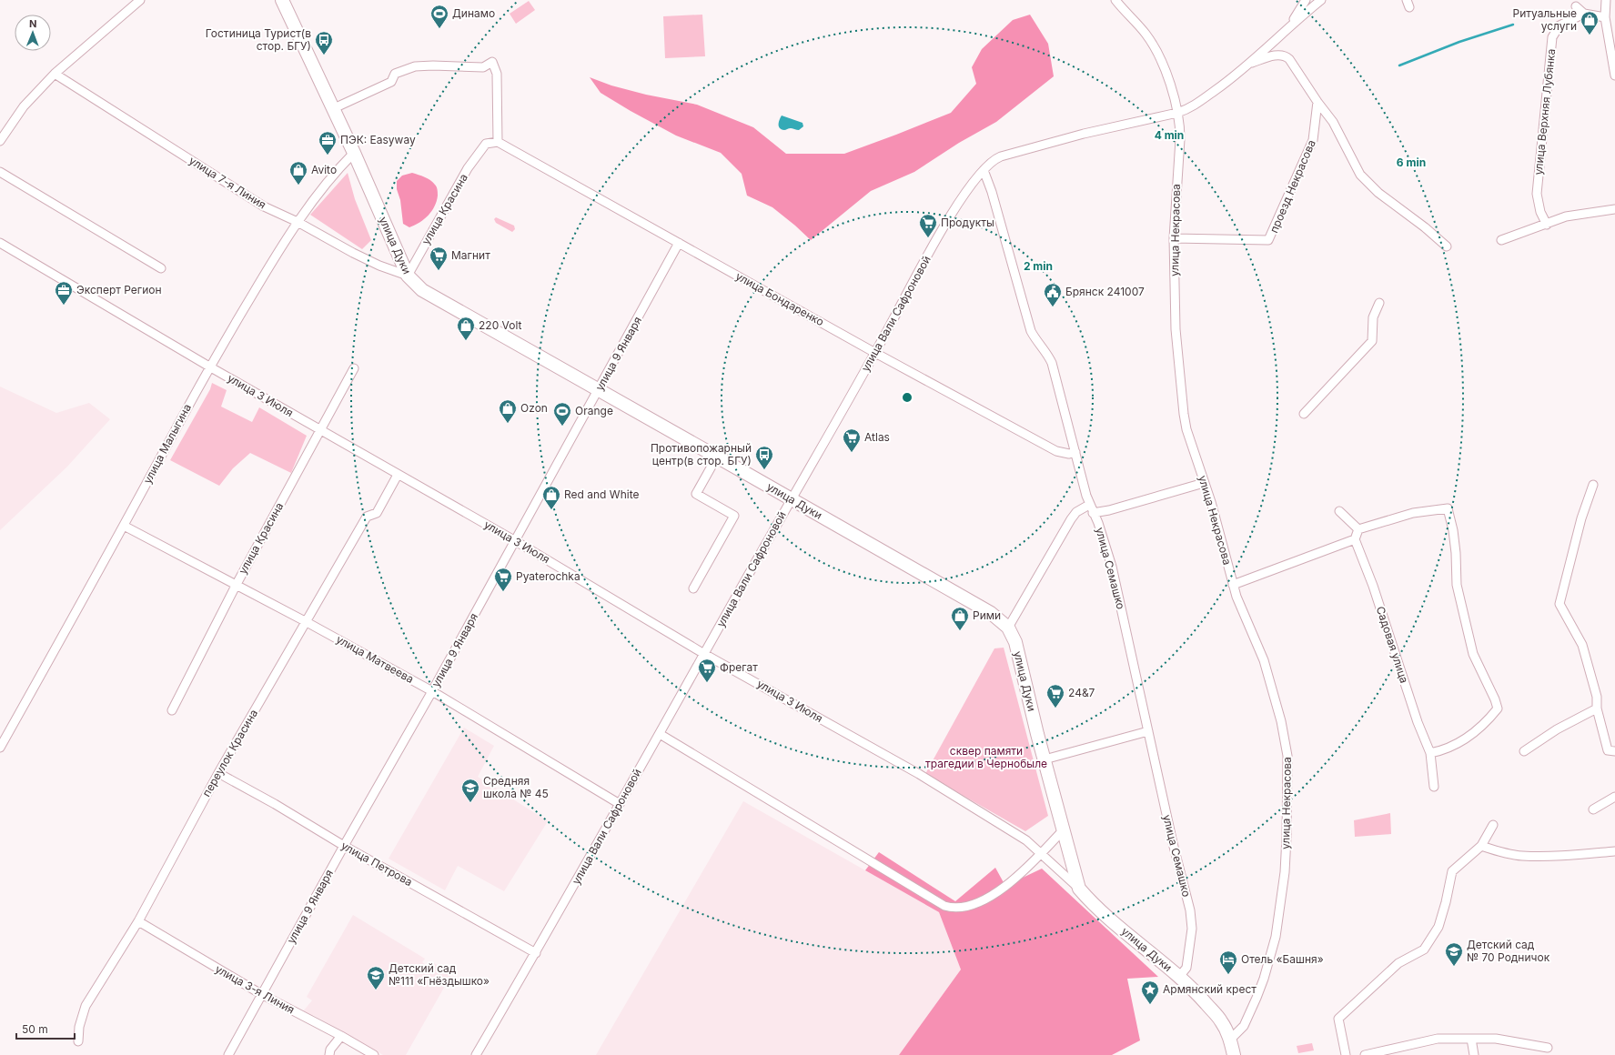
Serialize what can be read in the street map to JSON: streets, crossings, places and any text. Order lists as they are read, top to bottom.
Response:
{
  "streets": {
    "main road": ["улица Дуки"],
    "street": [
      "улица Верхняя Лубянка",
      "улица 7-я Линия",
      "проезд Некрасова",
      "улица Красина",
      "улица Некрасова",
      "улица Бондаренко",
      "улица Вали Сафроновой",
      "улица 9 Января",
      "улица 3 Июля",
      "улица Малыгина",
      "улица Семашко",
      "Садовая улица",
      "улица Матвеева",
      "переулок Красина",
      "улица Петрова",
      "улица 3-я Линия"
    ]
  },
  "crossings": [
    ["улица 7-я Линия", "улица Красина"],
    ["улица 7-я Линия", "улица Дуки"],
    ["улица 7-я Линия", "улица Малыгина"],
    ["проезд Некрасова", "улица Некрасова"],
    ["улица Красина", "улица Дуки"],
    ["улица Красина", "улица Бондаренко"],
    ["улица Красина", "улица 3 Июля"],
    ["улица Красина", "улица Матвеева"],
    ["улица Некрасова", "улица Дуки"],
    ["улица Некрасова", "улица Вали Сафроновой"],
    ["улица Дуки", "улица Вали Сафроновой"],
    ["улица Дуки", "улица 9 Января"],
    ["улица Дуки", "улица 3 Июля"],
    ["улица Дуки", "улица Малыгина"],
    ["улица Дуки", "улица Семашко"],
    ["улица Бондаренко", "улица Вали Сафроновой"],
    ["улица Бондаренко", "улица 9 Января"],
    ["улица Бондаренко", "улица Семашко"],
    ["улица Вали Сафроновой", "улица 3 Июля"],
    ["улица Вали Сафроновой", "улица Семашко"],
    ["улица Вали Сафроновой", "улица Матвеева"],
    ["улица Вали Сафроновой", "улица Петрова"],
    ["улица 9 Января", "улица 3 Июля"],
    ["улица 9 Января", "улица Матвеева"],
    ["улица 9 Января", "улица Петрова"],
    ["улица 9 Января", "улица 3-я Линия"],
    ["улица 3 Июля", "улица Малыгина"],
    ["улица 3 Июля", "переулок Красина"],
    ["улица Малыгина", "улица Матвеева"],
    ["улица Матвеева", "переулок Красина"],
    ["переулок Красина", "улица Петрова"],
    ["переулок Красина", "улица 3-я Линия"]
  ],
  "parks": ["сквер памяти трагедии в Чернобыле"],
  "places": {
    "sports": ["Динамо", "Orange"],
    "shop": [
      "Ритуальные услуги",
      "Avito",
      "220 Volt",
      "Ozon",
      "Red and White",
      "Рими"
    ],
    "bus stop": ["Гостиница Турист(в стор. БГУ)", "Противопожарный центр(в стор. БГУ)"],
    "office": ["ПЭК: Easyway", "Эксперт Регион"],
    "supermarket": [
      "Продукты",
      "Магнит",
      "Atlas",
      "Pyaterochka",
      "Фрегат",
      "24&7"
    ],
    "public building": ["Брянск 241007"],
    "school or university": ["Средняя школа № 45", "Детский сад № 70 Родничок", "Детский сад №111 «Гнёздышко»"],
    "hotel": ["Отель «Башня»"],
    "place": ["Армянский крест"]
  },
  "scale_bar": "50 m",
  "north": "top",
  "rings": ["4 min", "6 min", "2 min"]
}
